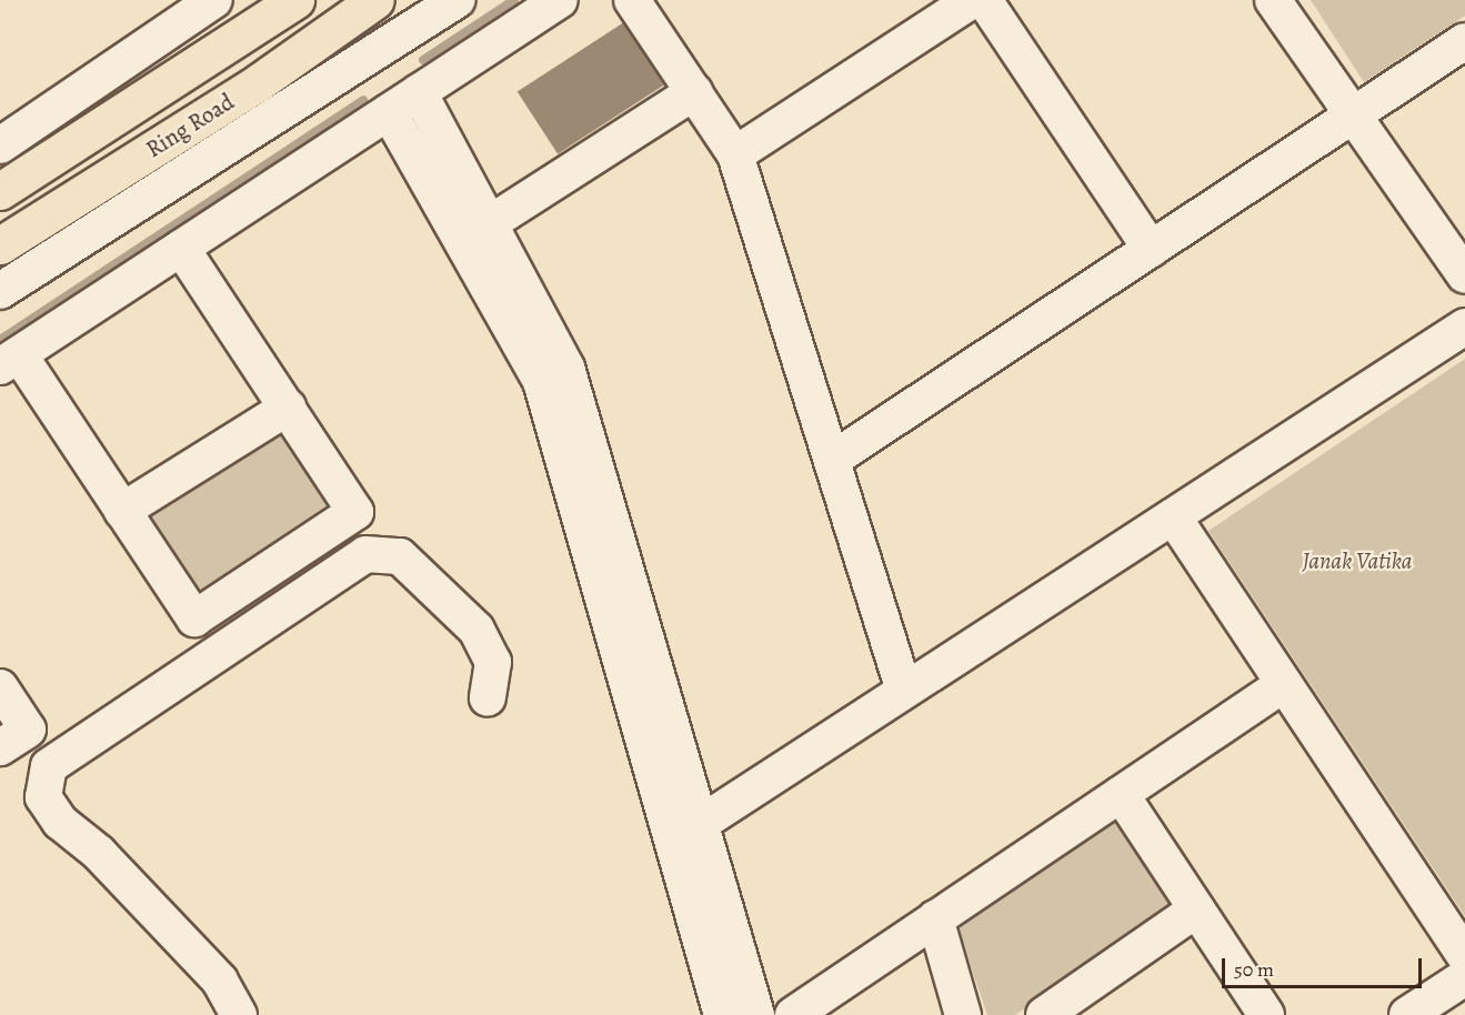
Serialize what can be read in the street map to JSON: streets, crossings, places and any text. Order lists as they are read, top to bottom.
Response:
{
  "streets": {
    "highway": ["Ring Road"]
  },
  "parks": ["Janak Vatika"],
  "scale_bar": "50 m"
}
